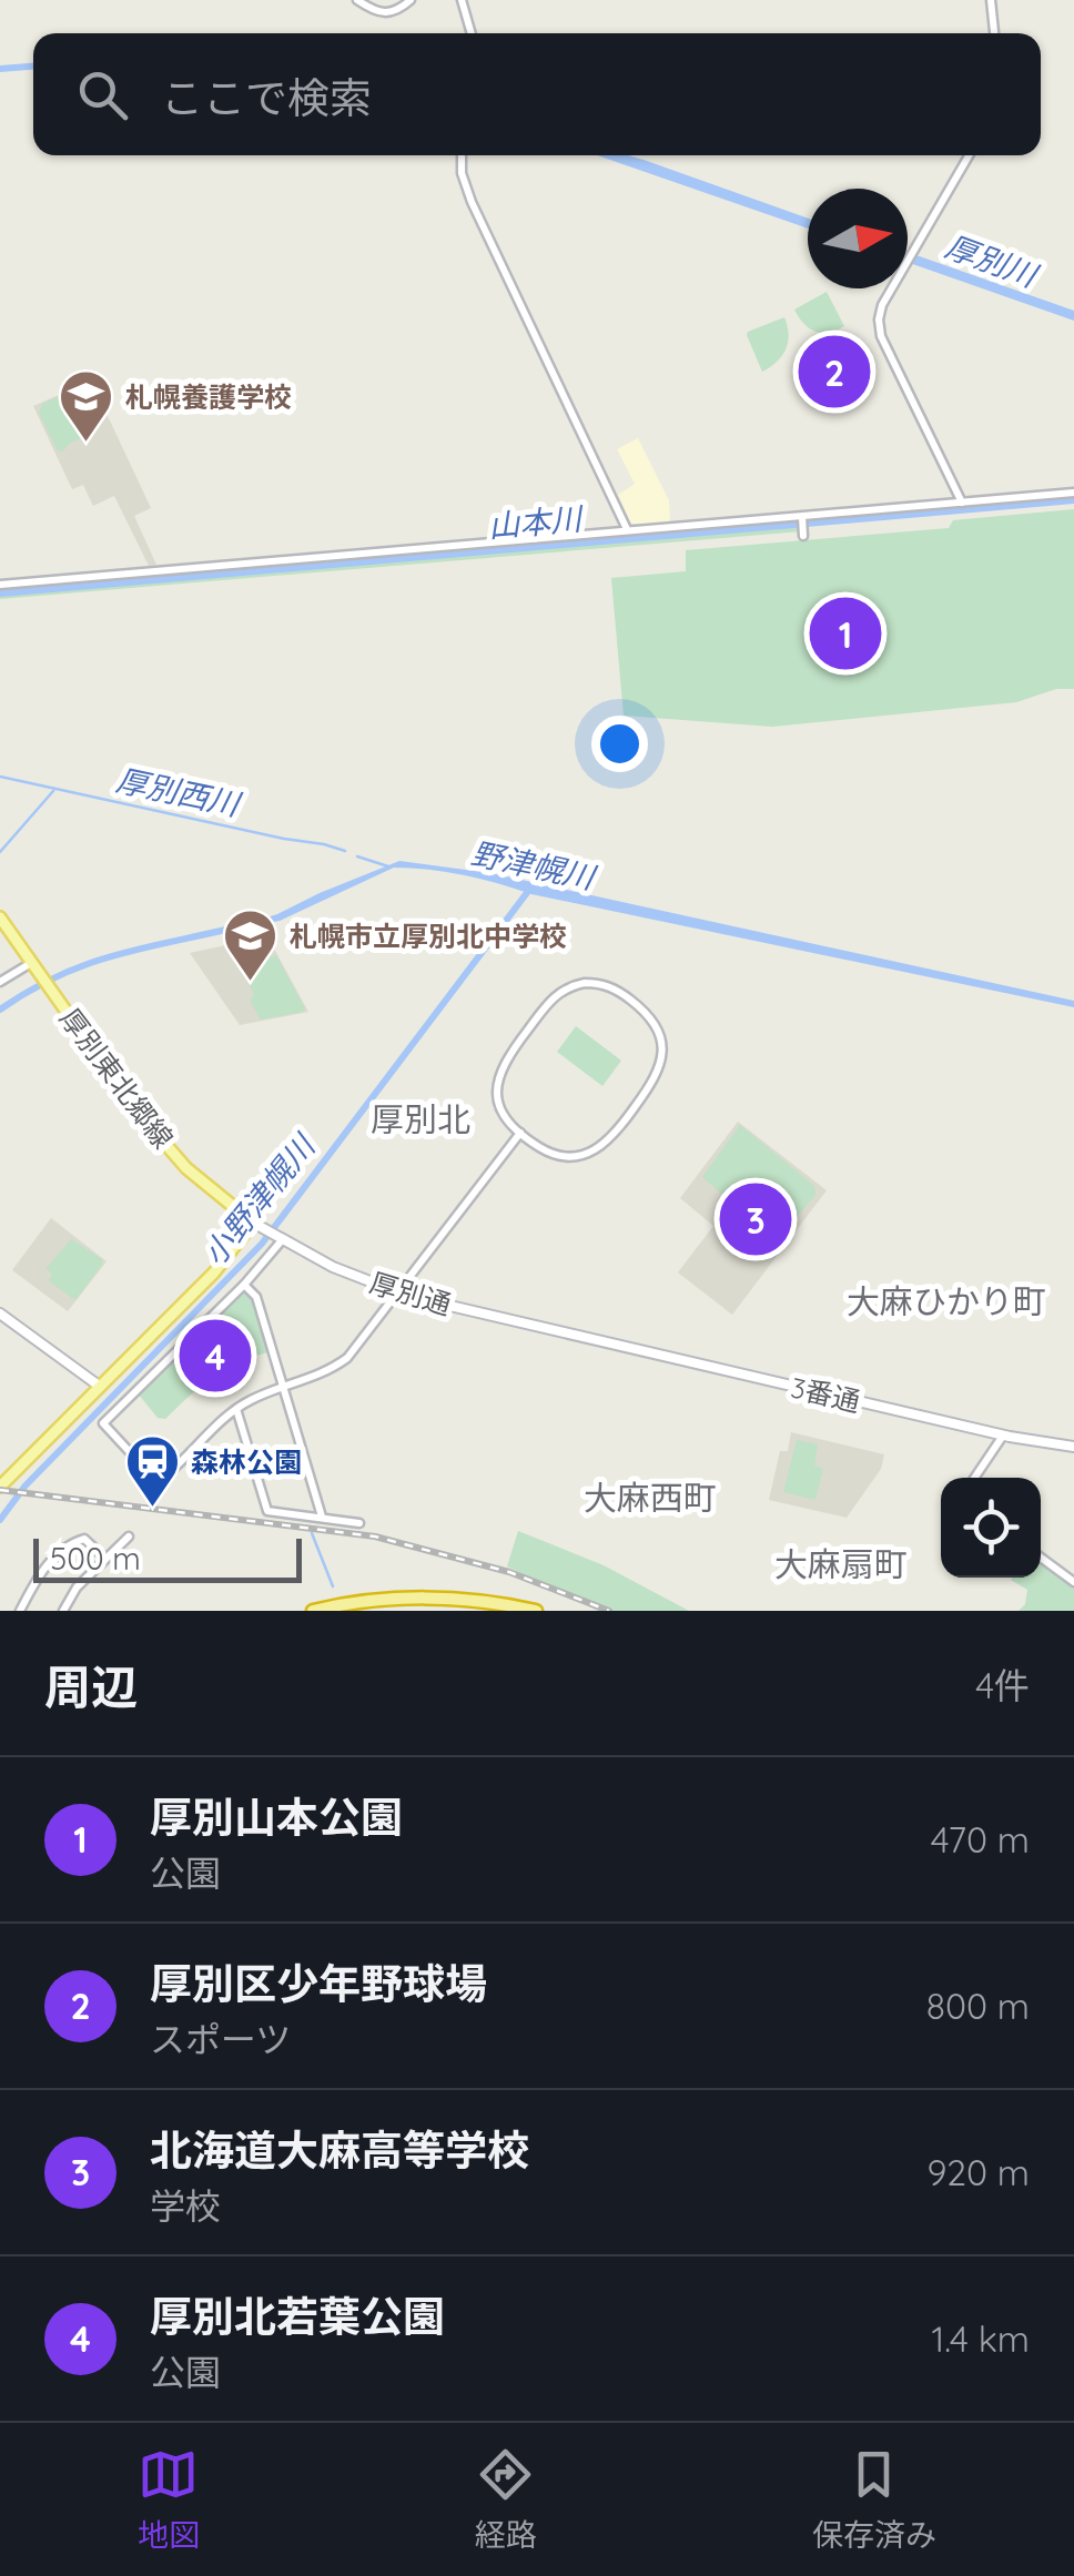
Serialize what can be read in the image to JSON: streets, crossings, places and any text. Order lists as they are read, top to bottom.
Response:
{
  "streets": {
    "main road": ["厚別東北郷線", "厚別通", "3番通"]
  },
  "crossings": [
    ["厚別東北郷線", "厚別通"],
    ["厚別通", "3番通"]
  ],
  "districts": [
    "厚別北",
    "大麻ひかり町",
    "大麻西町",
    "大麻扇町"
  ],
  "water": [
    "厚別川",
    "山本川",
    "厚別西川",
    "野津幌川",
    "小野津幌川"
  ],
  "places": {
    "school or university": ["札幌養護学校", "札幌市立厚別北中学校"],
    "station": ["森林公園"]
  },
  "scale_bar": "500 m",
  "north": "right",
  "page": {
    "search": "ここで検索",
    "pins": [
      "2",
      "1",
      "3",
      "4"
    ],
    "scale": "500 m",
    "heading": ["周辺", "4件"],
    "list": [
      {
        "mark": "1",
        "name": "厚別山本公園",
        "note": "公園",
        "value": "470 m"
      },
      {
        "mark": "2",
        "name": "厚別区少年野球場",
        "note": "スポーツ",
        "value": "800 m"
      },
      {
        "mark": "3",
        "name": "北海道大麻高等学校",
        "note": "学校",
        "value": "920 m"
      },
      {
        "mark": "4",
        "name": "厚別北若葉公園",
        "note": "公園",
        "value": "1.4 km"
      }
    ],
    "nav": ["地図", "経路", "保存済み"]
  }
}
